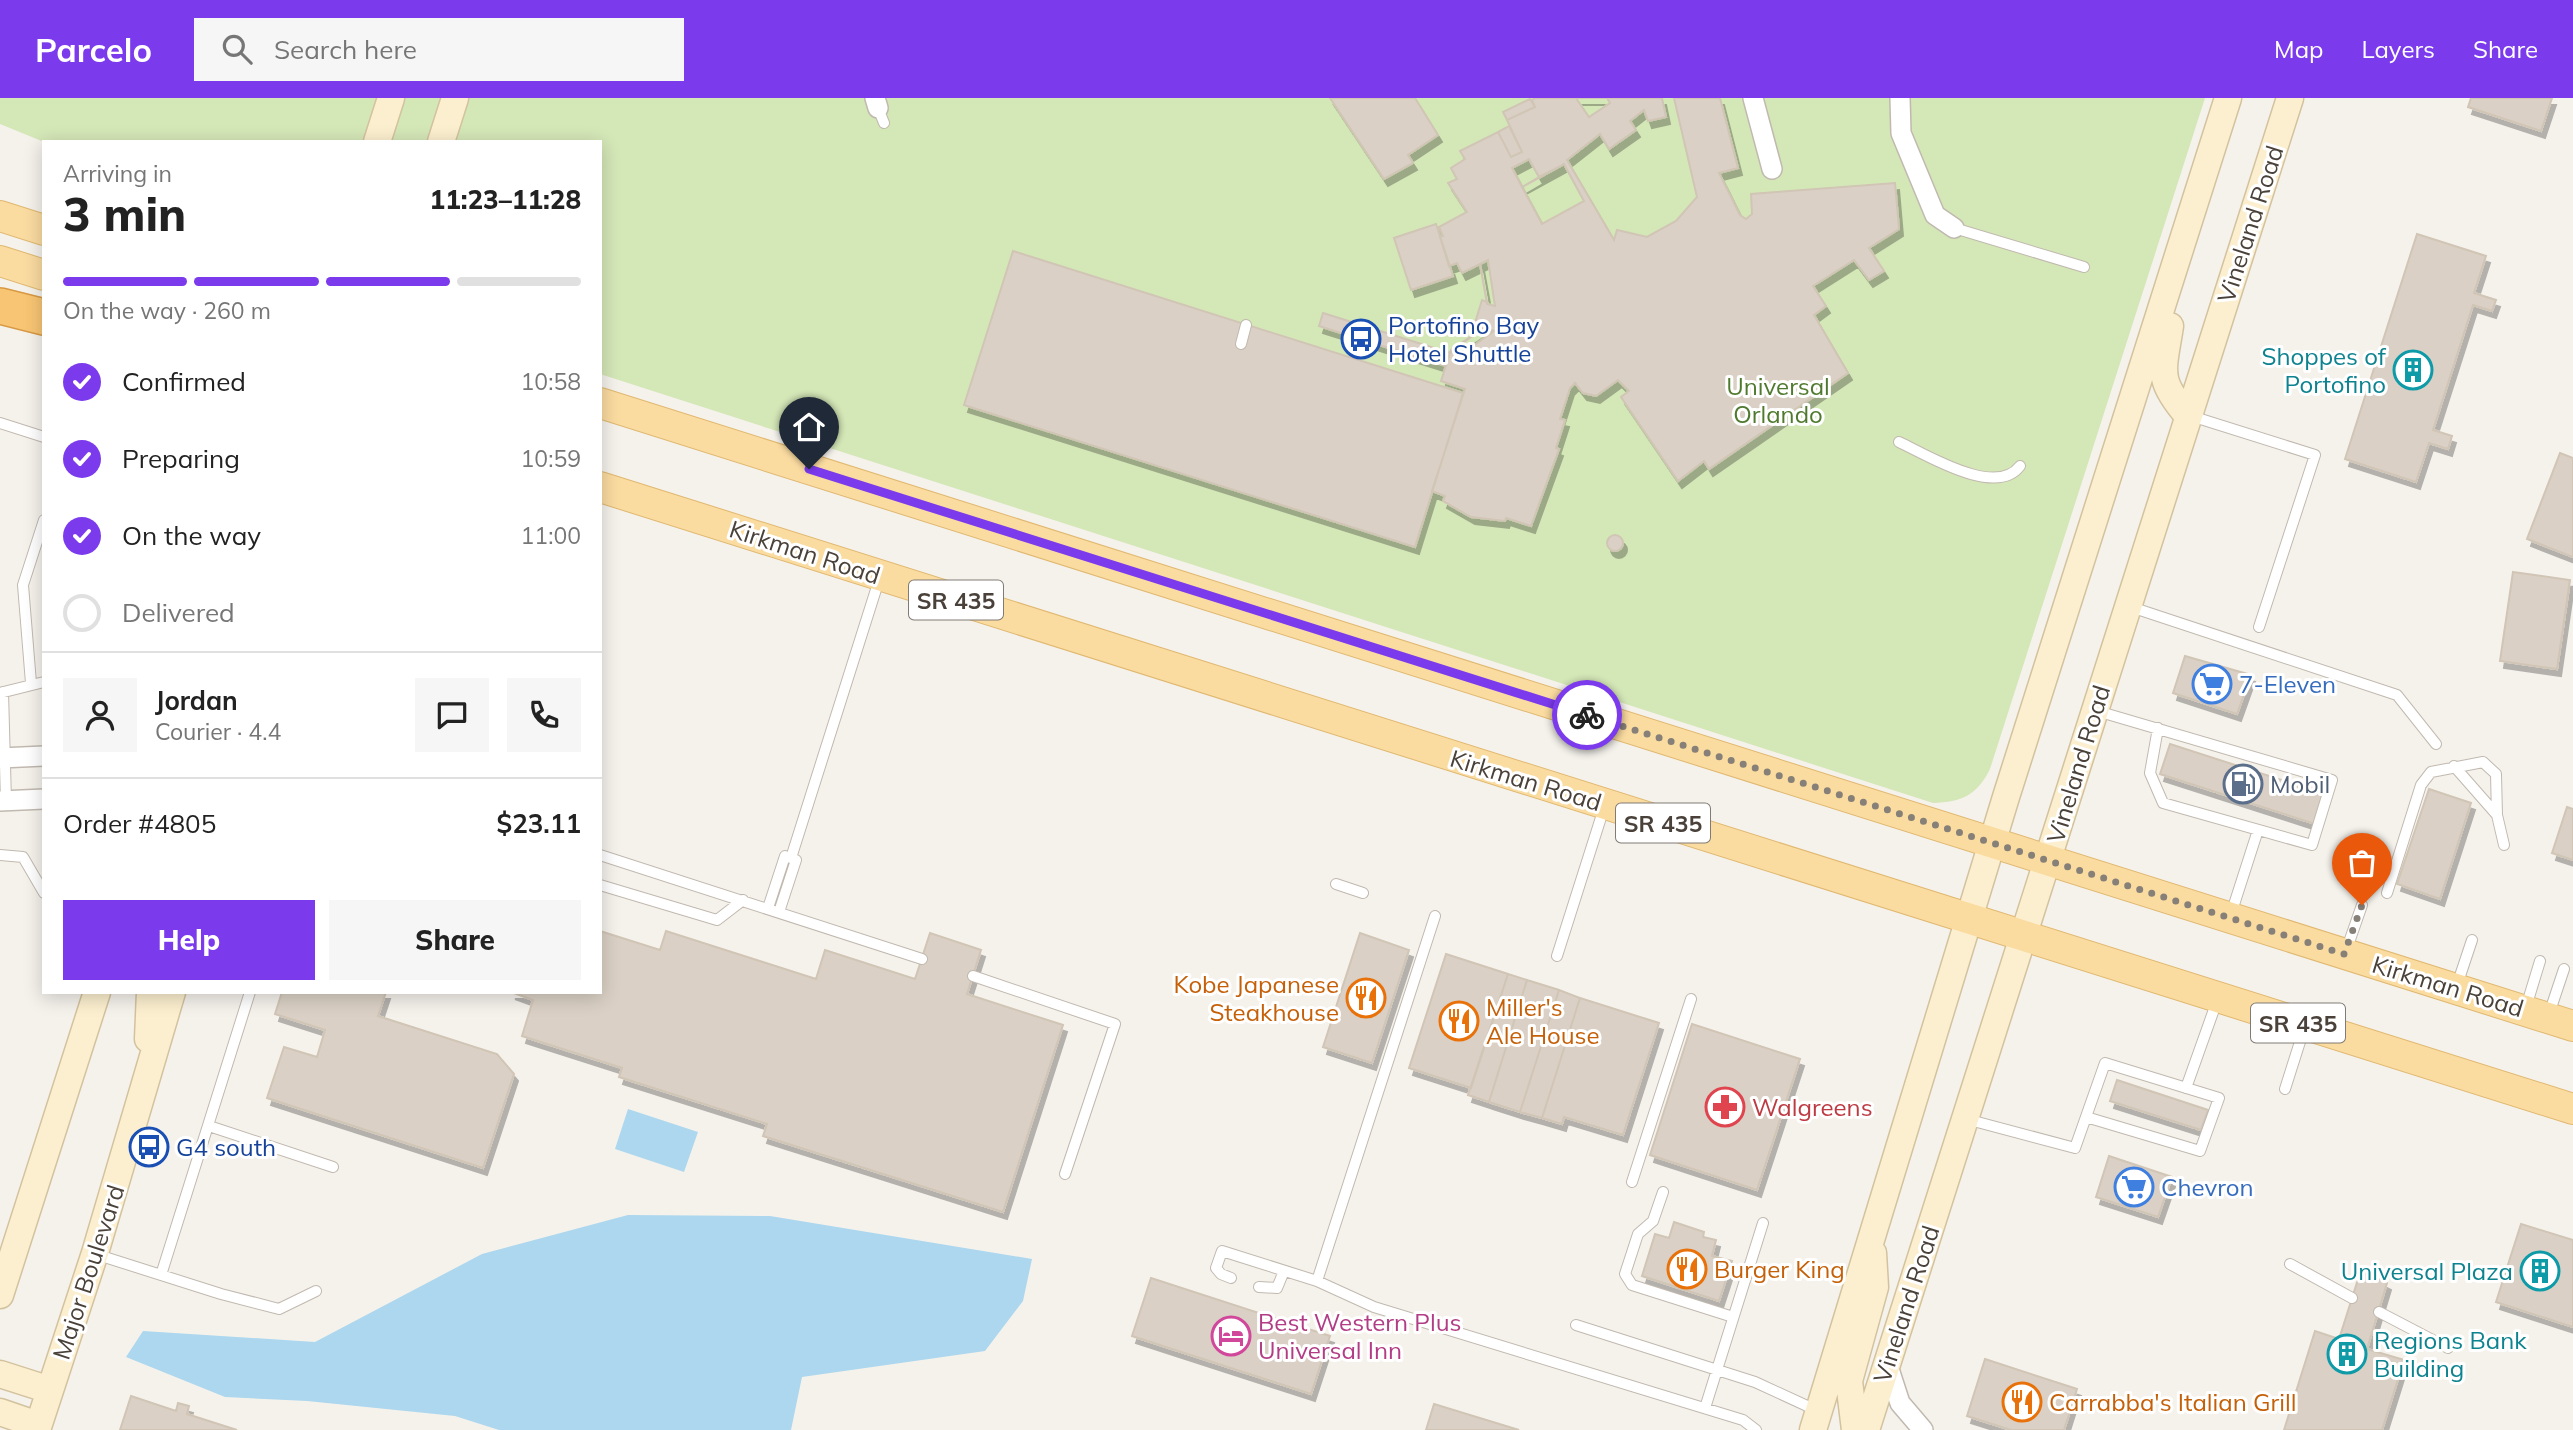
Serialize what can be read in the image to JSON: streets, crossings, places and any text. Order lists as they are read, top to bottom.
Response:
{
  "streets": {
    "main road": ["Kirkman Road", "SR 435"],
    "street": ["Vineland Road", "Major Boulevard"]
  },
  "crossings": [
    ["Vineland Road", "Kirkman Road"]
  ],
  "parks": ["Universal Orlando"],
  "places": {
    "bus stop": ["Portofino Bay Hotel Shuttle", "G4 south"],
    "building": ["Shoppes of Portofino", "Universal Plaza", "Regions Bank Building"],
    "supermarket": ["7-Eleven", "Chevron"],
    "fuel station": ["Mobil"],
    "restaurant": [
      "Kobe Japanese Steakhouse",
      "Miller's Ale House",
      "Burger King",
      "Carrabba's Italian Grill"
    ],
    "pharmacy": ["Walgreens"],
    "hotel": ["Best Western Plus Universal Inn"]
  },
  "page": {
    "header": "Parcelo",
    "search": "Search here",
    "nav": ["Map", "Layers", "Share"],
    "heading": ["3 min", "Arriving in", "11:23–11:28"],
    "panel": [
      "Jordan",
      "Courier · 4.4",
      "Order #4805",
      "$23.11"
    ],
    "bar": "On the way · 260 m",
    "list": [
      ["Confirmed", "10:58"],
      ["Preparing", "10:59"],
      ["On the way", "11:00"],
      "Delivered"
    ],
    "buttons": ["Help", "Share"]
  }
}
